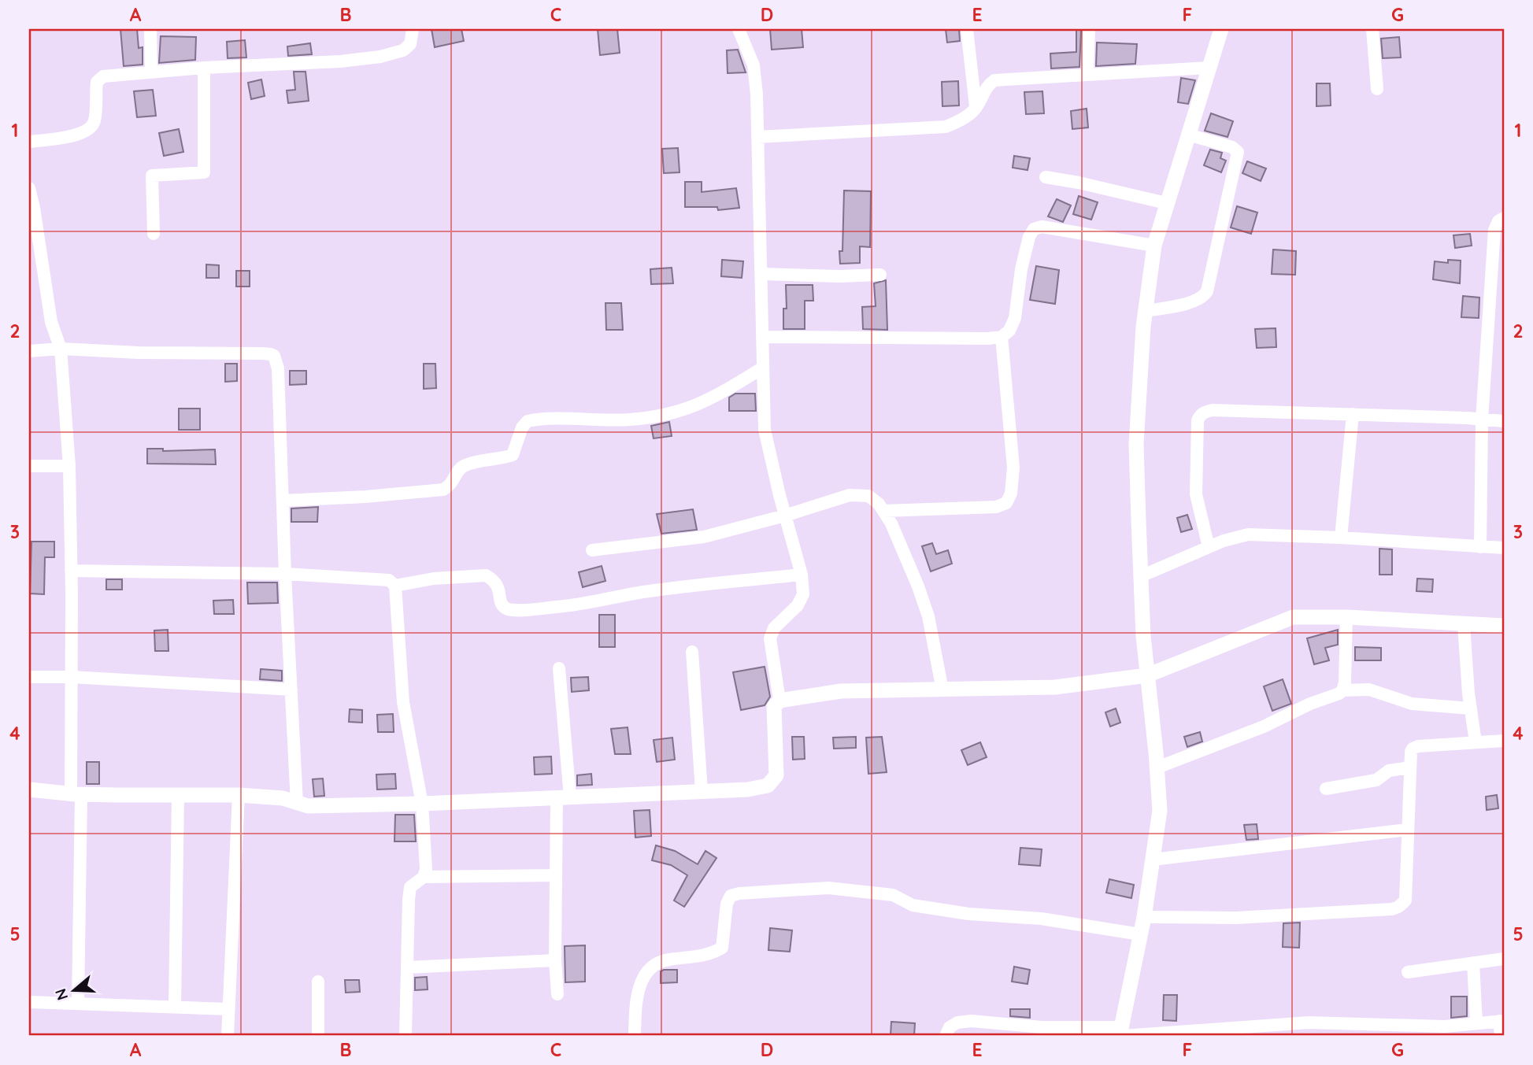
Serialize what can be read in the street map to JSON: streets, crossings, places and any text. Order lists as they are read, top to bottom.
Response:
{
  "north": "left",
  "grid": {
    "columns": [
      "A",
      "B",
      "C",
      "D",
      "E",
      "F",
      "G"
    ],
    "rows": [
      "1",
      "2",
      "3",
      "4",
      "5"
    ]
  }
}
